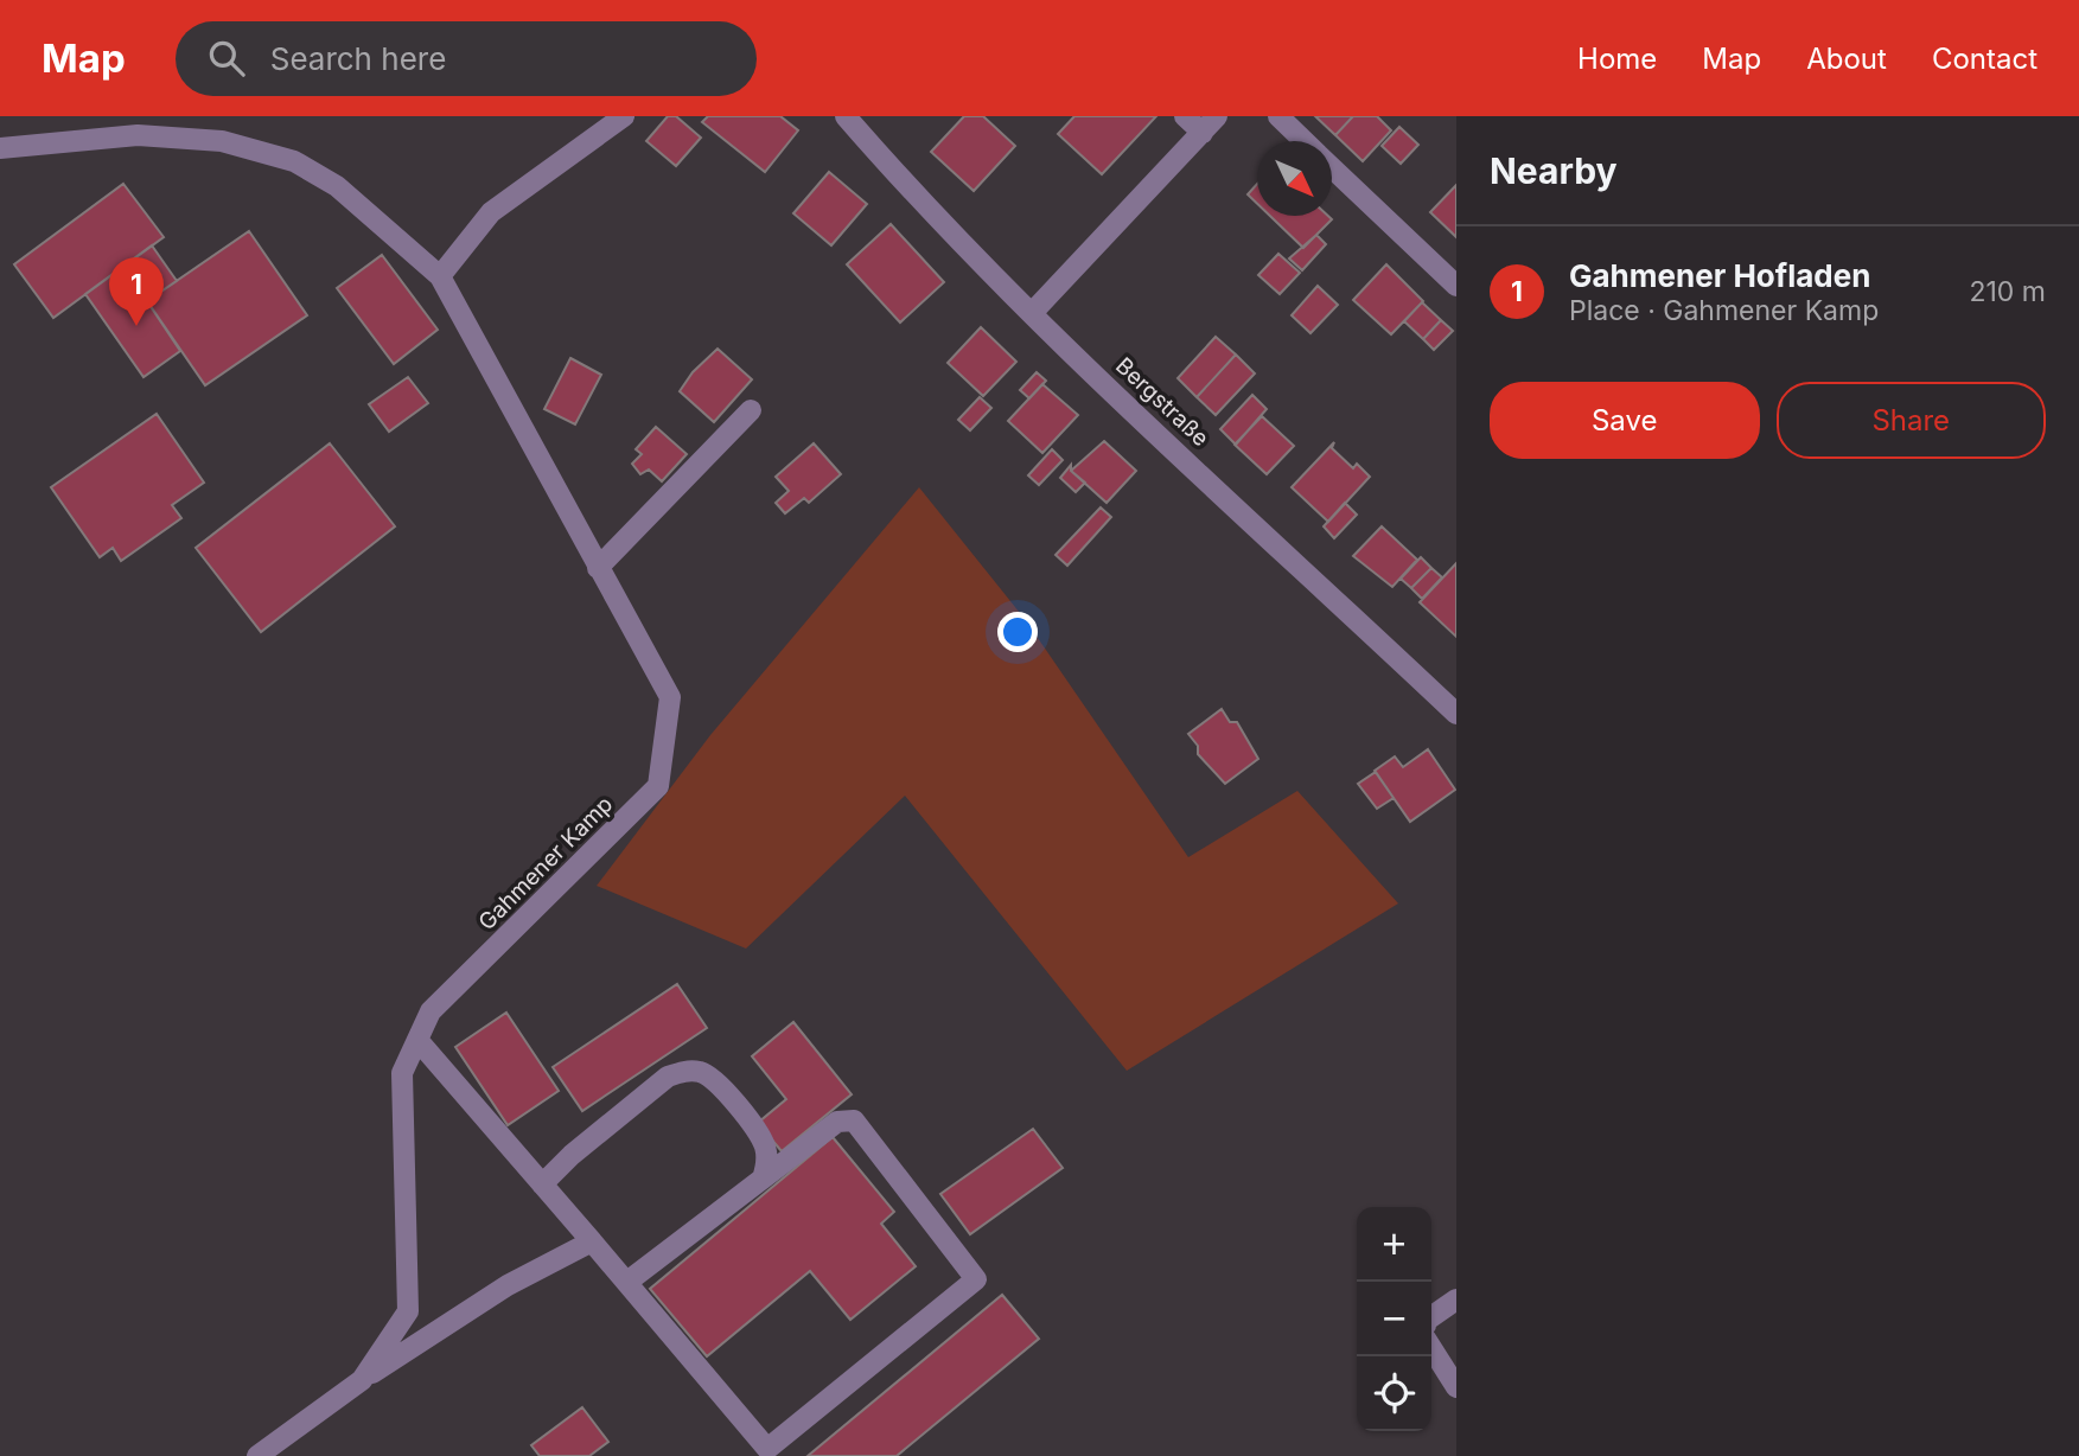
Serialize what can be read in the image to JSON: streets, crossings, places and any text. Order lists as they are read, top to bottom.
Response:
{
  "streets": {
    "street": ["Bergstraße", "Gahmener Kamp"]
  },
  "north": "bottom right",
  "page": {
    "header": "Map",
    "search": "Search here",
    "nav": [
      "Home",
      "Map",
      "About",
      "Contact"
    ],
    "heading": "Nearby",
    "list": [
      {
        "mark": "1",
        "name": "Gahmener Hofladen",
        "note": "Place · Gahmener Kamp",
        "value": "210 m"
      }
    ],
    "pins": "1",
    "buttons": ["Save", "Share"],
    "map_buttons": ["+", "−"]
  }
}
